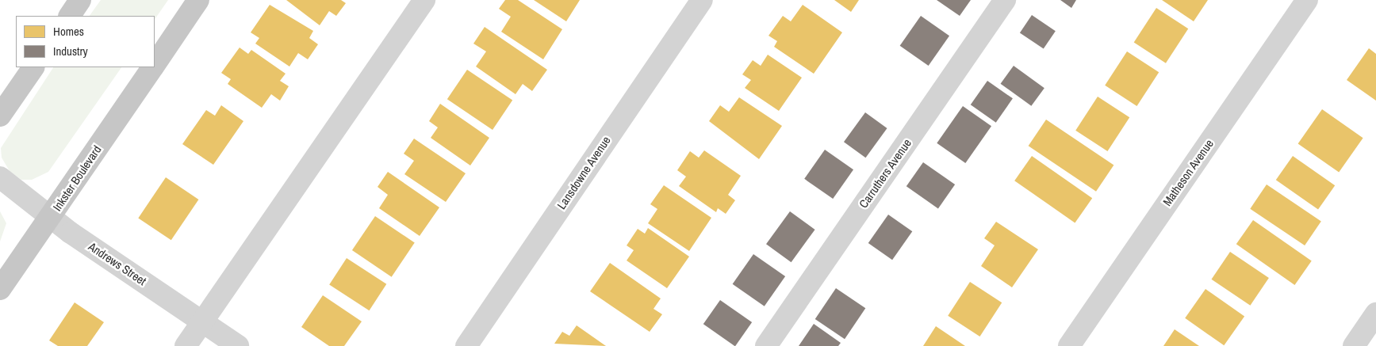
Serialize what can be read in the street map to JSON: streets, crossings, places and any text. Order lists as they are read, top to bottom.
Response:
{
  "streets": {
    "main road": ["Inkster Boulevard"],
    "street": [
      "Lansdowne Avenue",
      "Matheson Avenue",
      "Carruthers Avenue",
      "Andrews Street"
    ]
  },
  "crossings": [
    ["Inkster Boulevard", "Andrews Street"]
  ],
  "legend": ["Homes", "Industry"]
}
